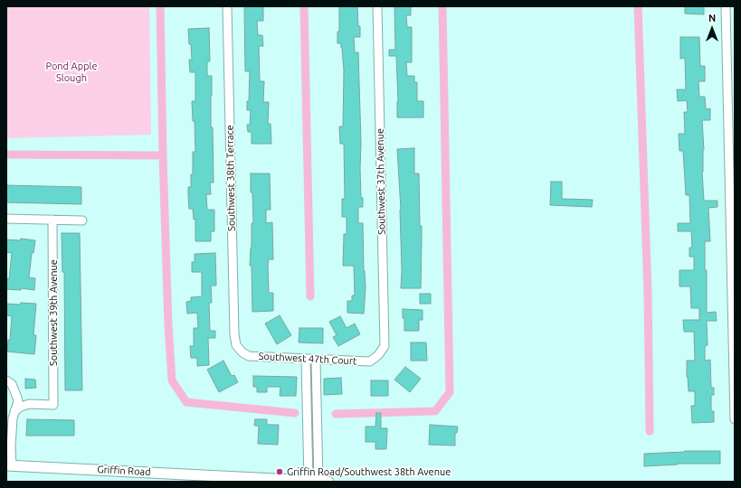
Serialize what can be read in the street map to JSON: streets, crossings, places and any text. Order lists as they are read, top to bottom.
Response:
{
  "streets": {
    "main road": ["Griffin Road"],
    "street": [
      "Southwest 38th Terrace",
      "Southwest 37th Avenue",
      "Southwest 39th Avenue",
      "Southwest 47th Court"
    ]
  },
  "crossings": [
    ["Southwest 38th Terrace", "Southwest 47th Court"],
    ["Southwest 37th Avenue", "Southwest 47th Court"]
  ],
  "parks": ["Pond Apple Slough"],
  "places": ["Griffin Road/Southwest 38th Avenue"],
  "north": "top"
}
